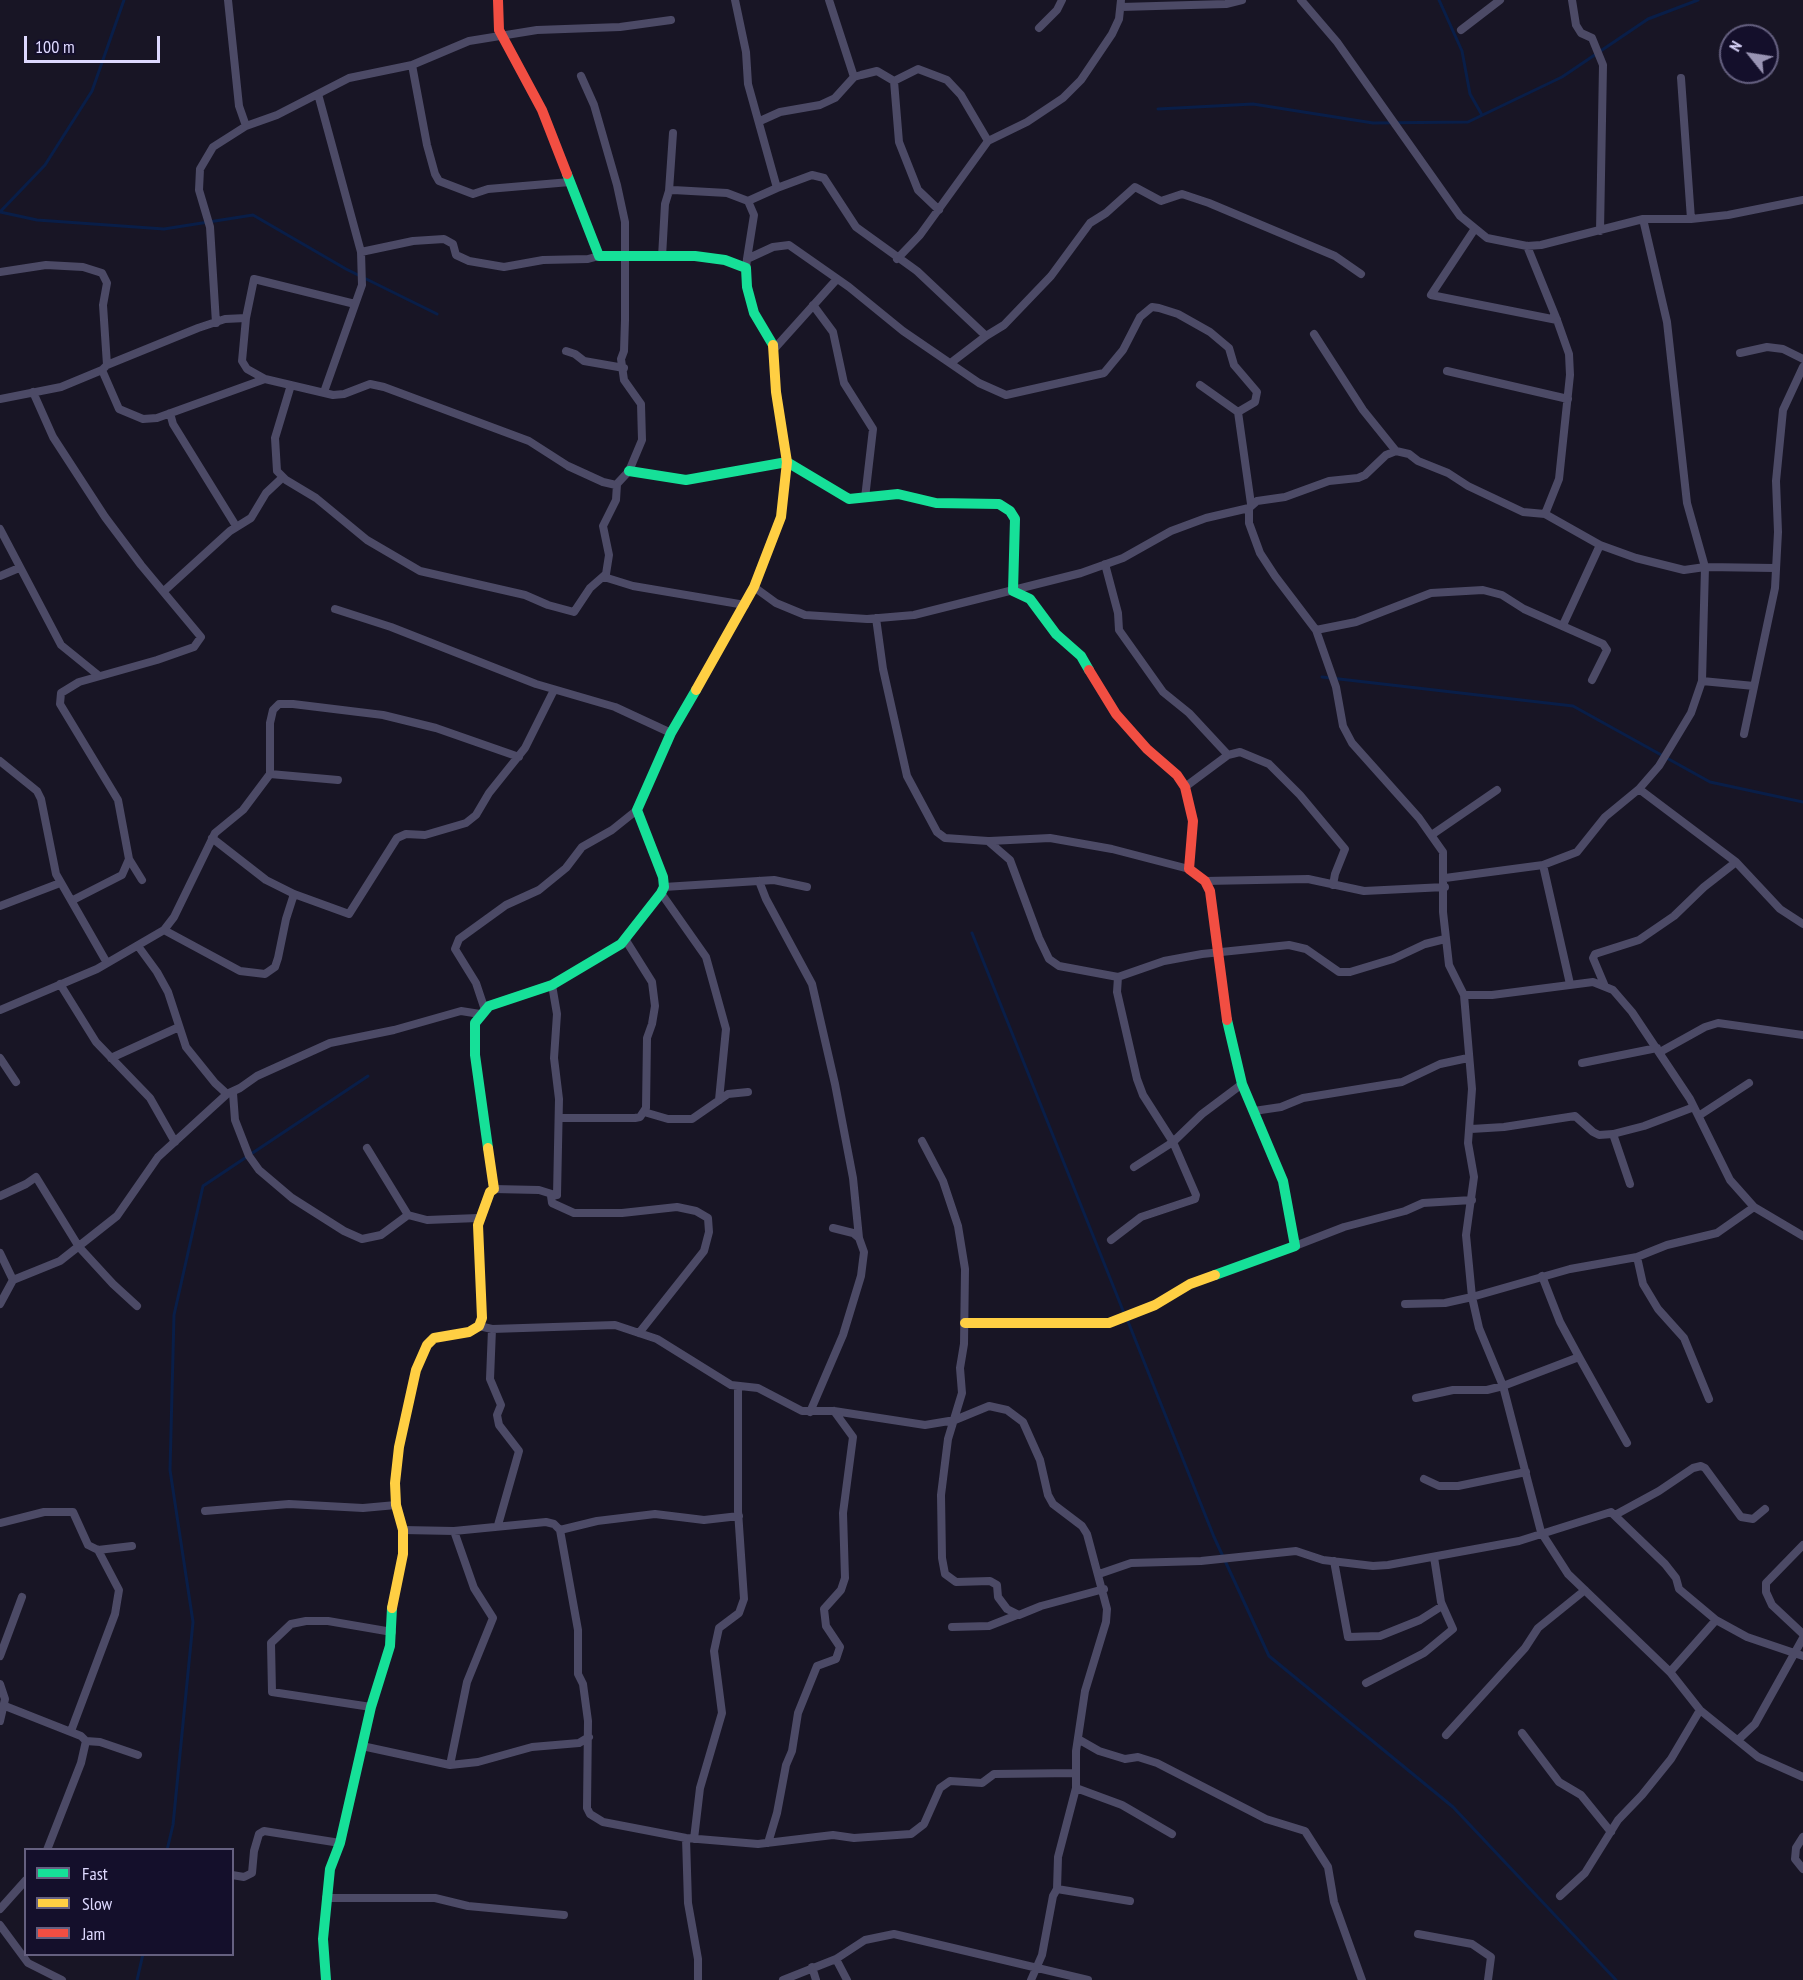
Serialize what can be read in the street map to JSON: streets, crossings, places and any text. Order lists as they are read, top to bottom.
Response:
{
  "legend": ["Fast", "Slow", "Jam"],
  "scale_bar": "100 m",
  "north": "top left"
}
